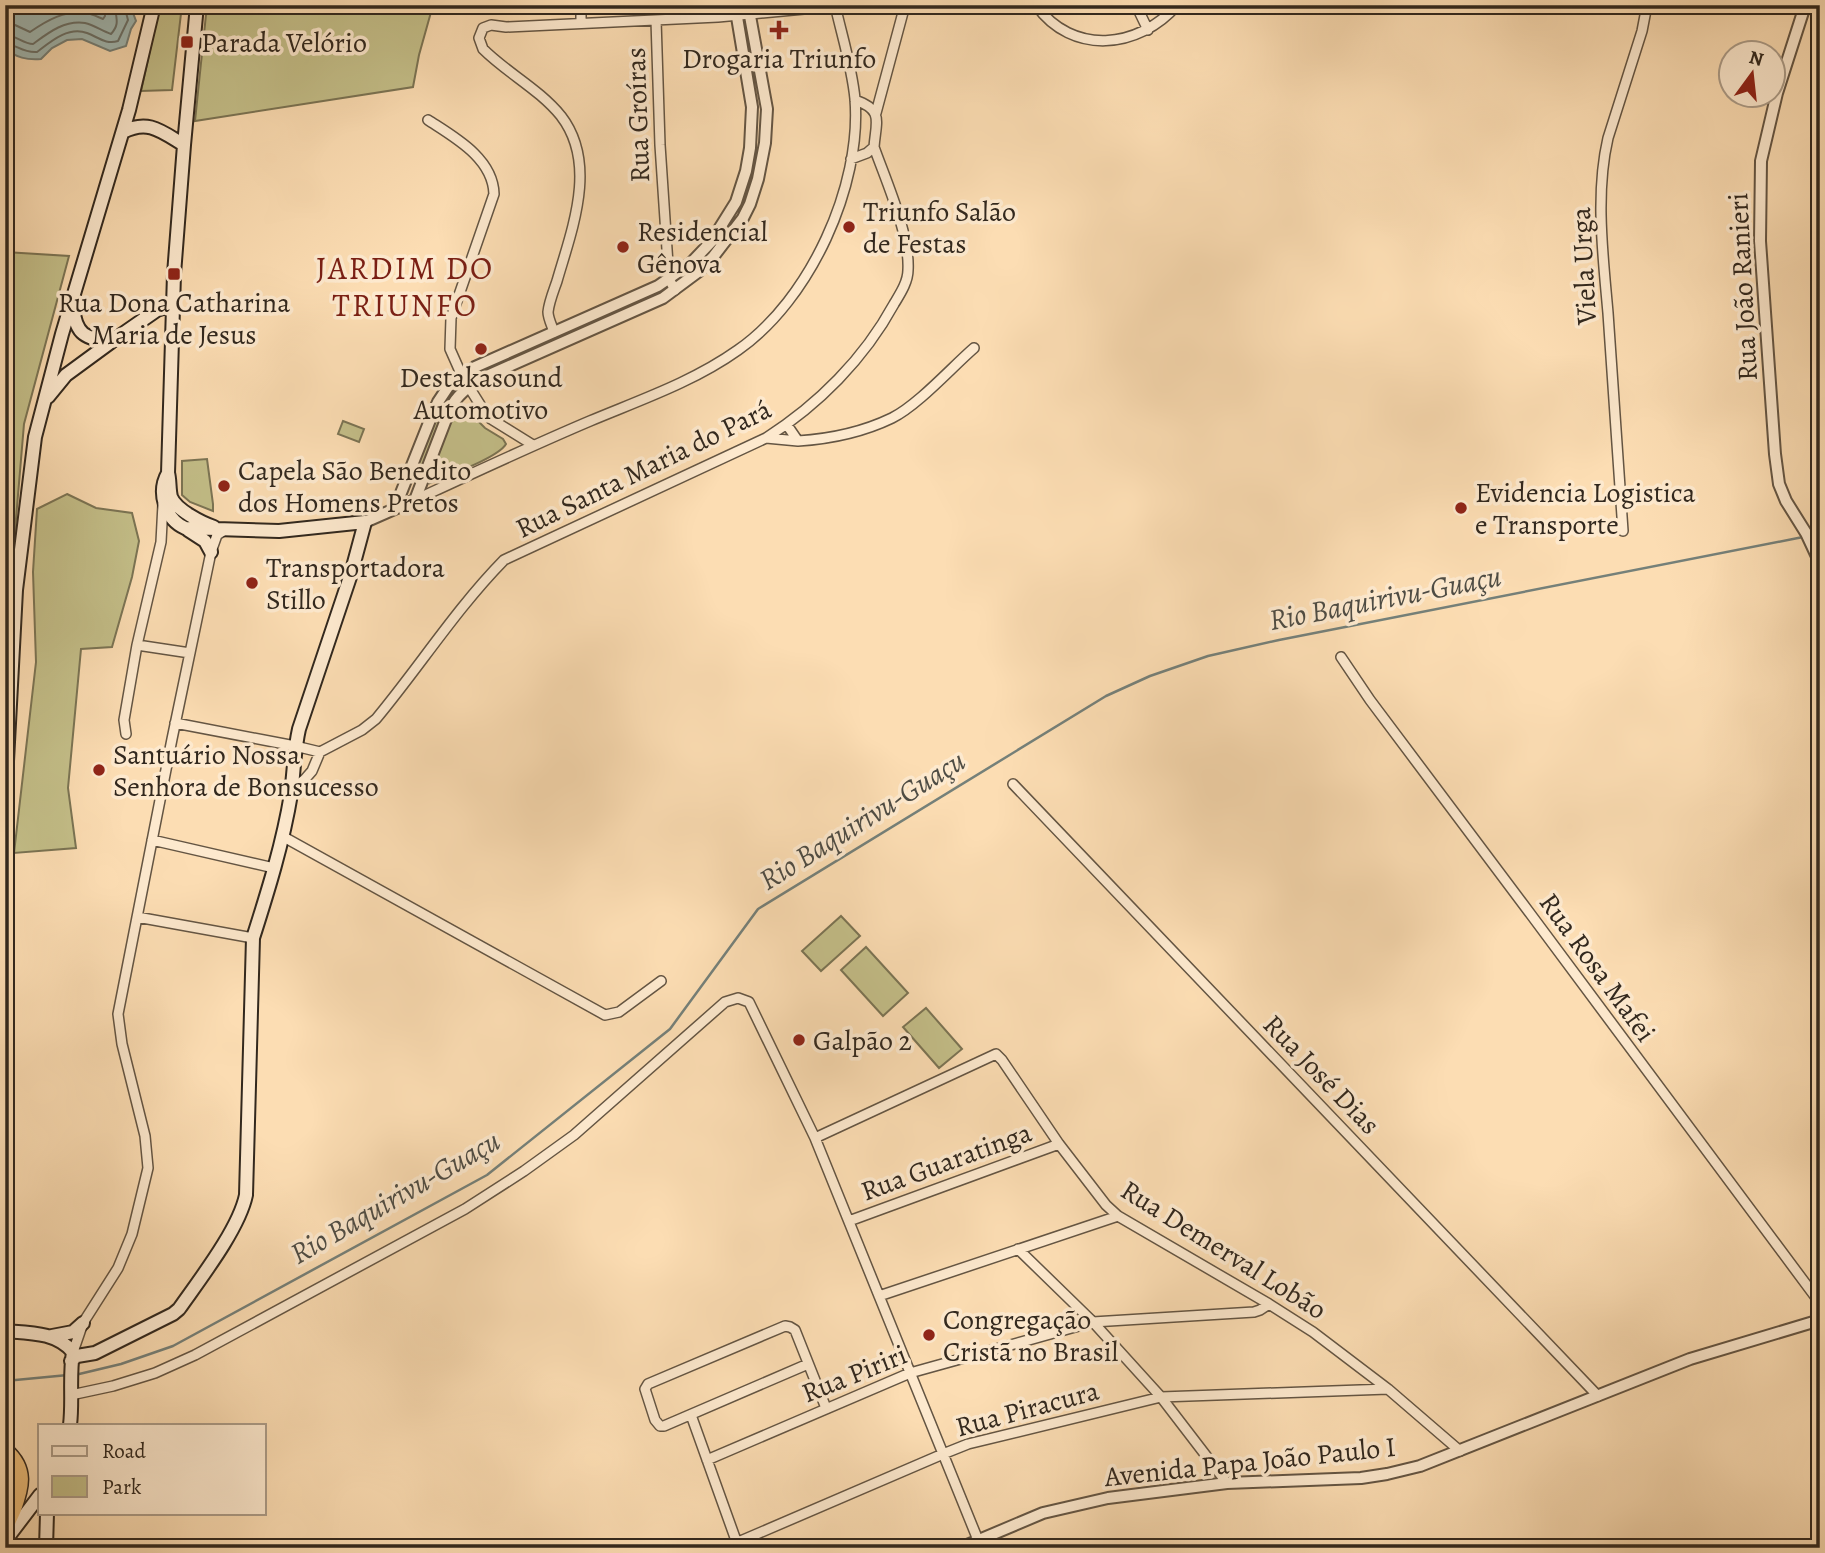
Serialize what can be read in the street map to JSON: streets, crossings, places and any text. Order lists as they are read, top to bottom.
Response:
{
  "streets": {
    "street": [
      "Rua Groíras",
      "Viela Urga",
      "Rua João Ranieri",
      "Rua Santa Maria do Pará",
      "Rua Rosa Mafei",
      "Rua José Dias",
      "Rua Guaratinga",
      "Rua Demerval Lobão",
      "Rua Piriri",
      "Rua Piracura",
      "Avenida Papa João Paulo I"
    ]
  },
  "crossings": [
    ["Rua José Dias", "Avenida Papa João Paulo I"],
    ["Rua Guaratinga", "Rua Demerval Lobão"],
    ["Rua Demerval Lobão", "Rua Piriri"],
    ["Rua Demerval Lobão", "Rua Piracura"],
    ["Rua Demerval Lobão", "Avenida Papa João Paulo I"]
  ],
  "districts": ["JARDIM DO TRIUNFO"],
  "water": ["Rio Baquirivu-Guaçu"],
  "places": {
    "health": ["Drogaria Triunfo"],
    "transit": ["Parada Velório", "Rua Dona Catharina Maria de Jesus"],
    "other": [
      "Triunfo Salão de Festas",
      "Residencial Gênova",
      "Destakasound Automotivo",
      "Capela São Benedito dos Homens Pretos",
      "Evidencia Logistica e Transporte",
      "Transportadora Stillo",
      "Santuário Nossa Senhora de Bonsucesso",
      "Galpão 2",
      "Congregação Cristã no Brasil"
    ]
  },
  "legend": ["Road", "Park"],
  "north": "top"
}
